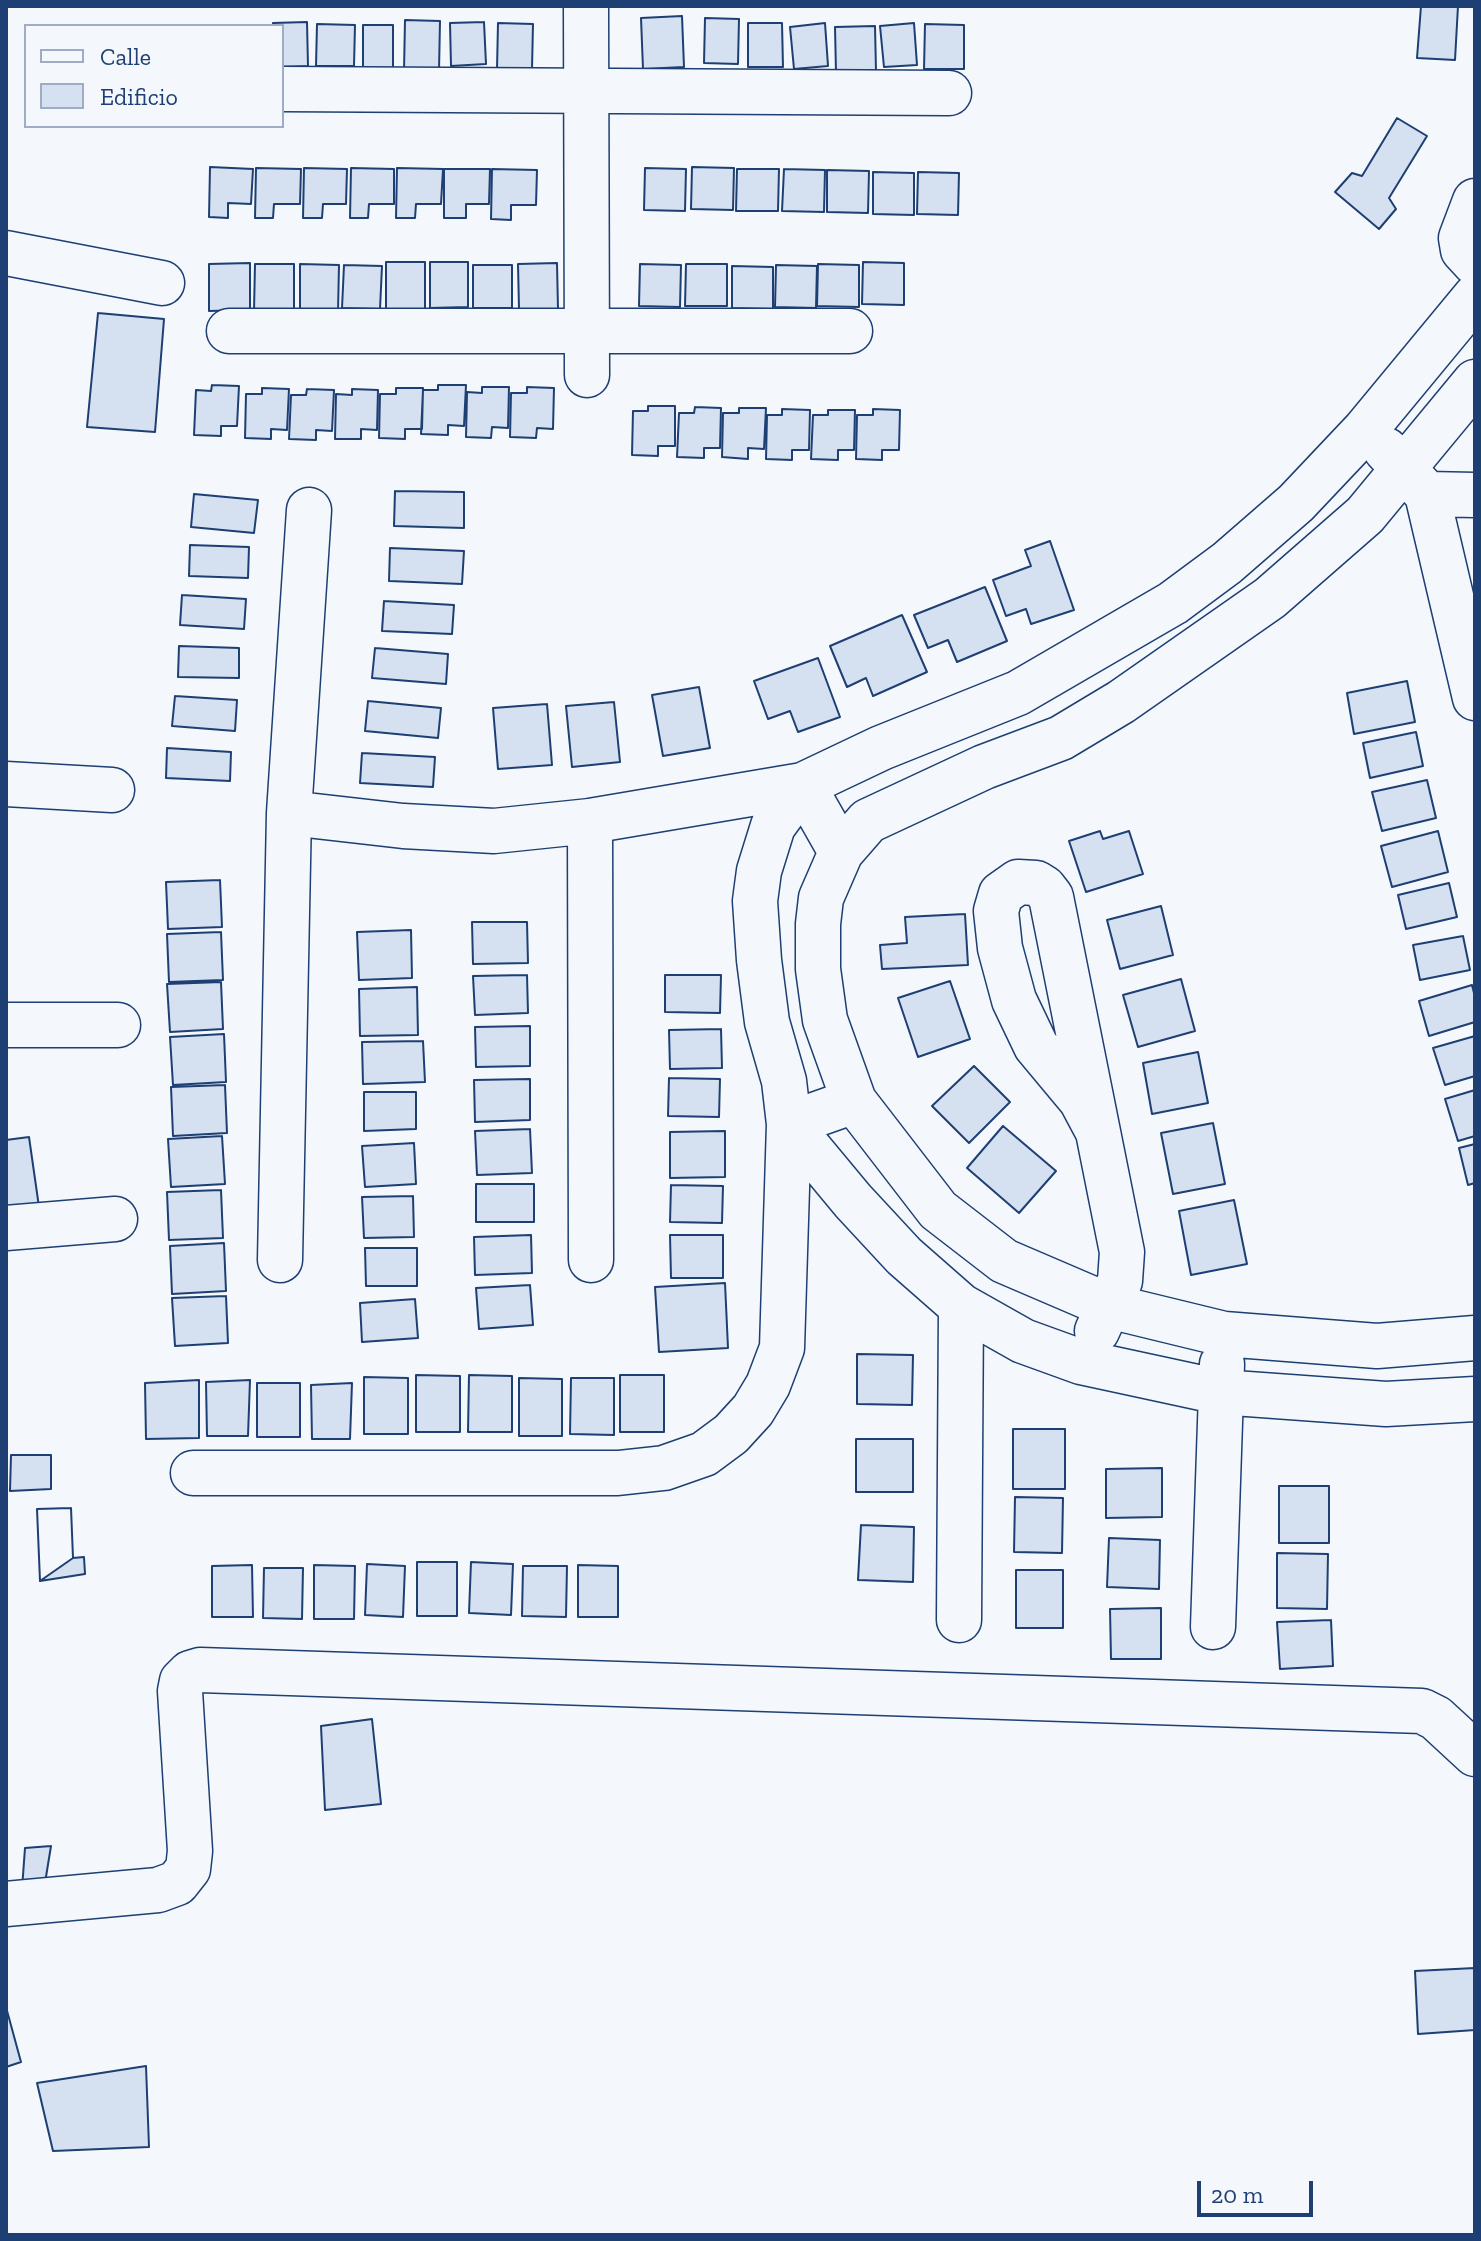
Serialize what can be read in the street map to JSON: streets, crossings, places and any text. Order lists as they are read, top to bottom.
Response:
{
  "legend": ["Calle", "Edificio"],
  "scale_bar": "20 m"
}
